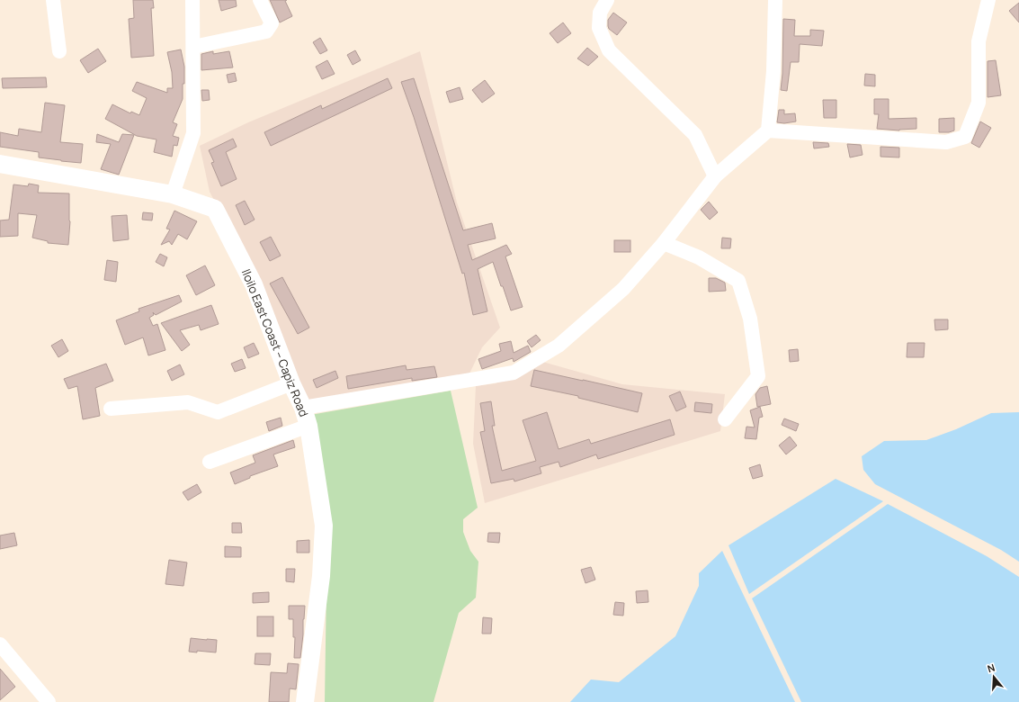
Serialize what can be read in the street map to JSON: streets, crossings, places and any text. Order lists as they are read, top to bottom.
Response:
{
  "streets": {
    "main road": ["Iloilo East Coast – Capiz Road"]
  },
  "north": "top"
}
